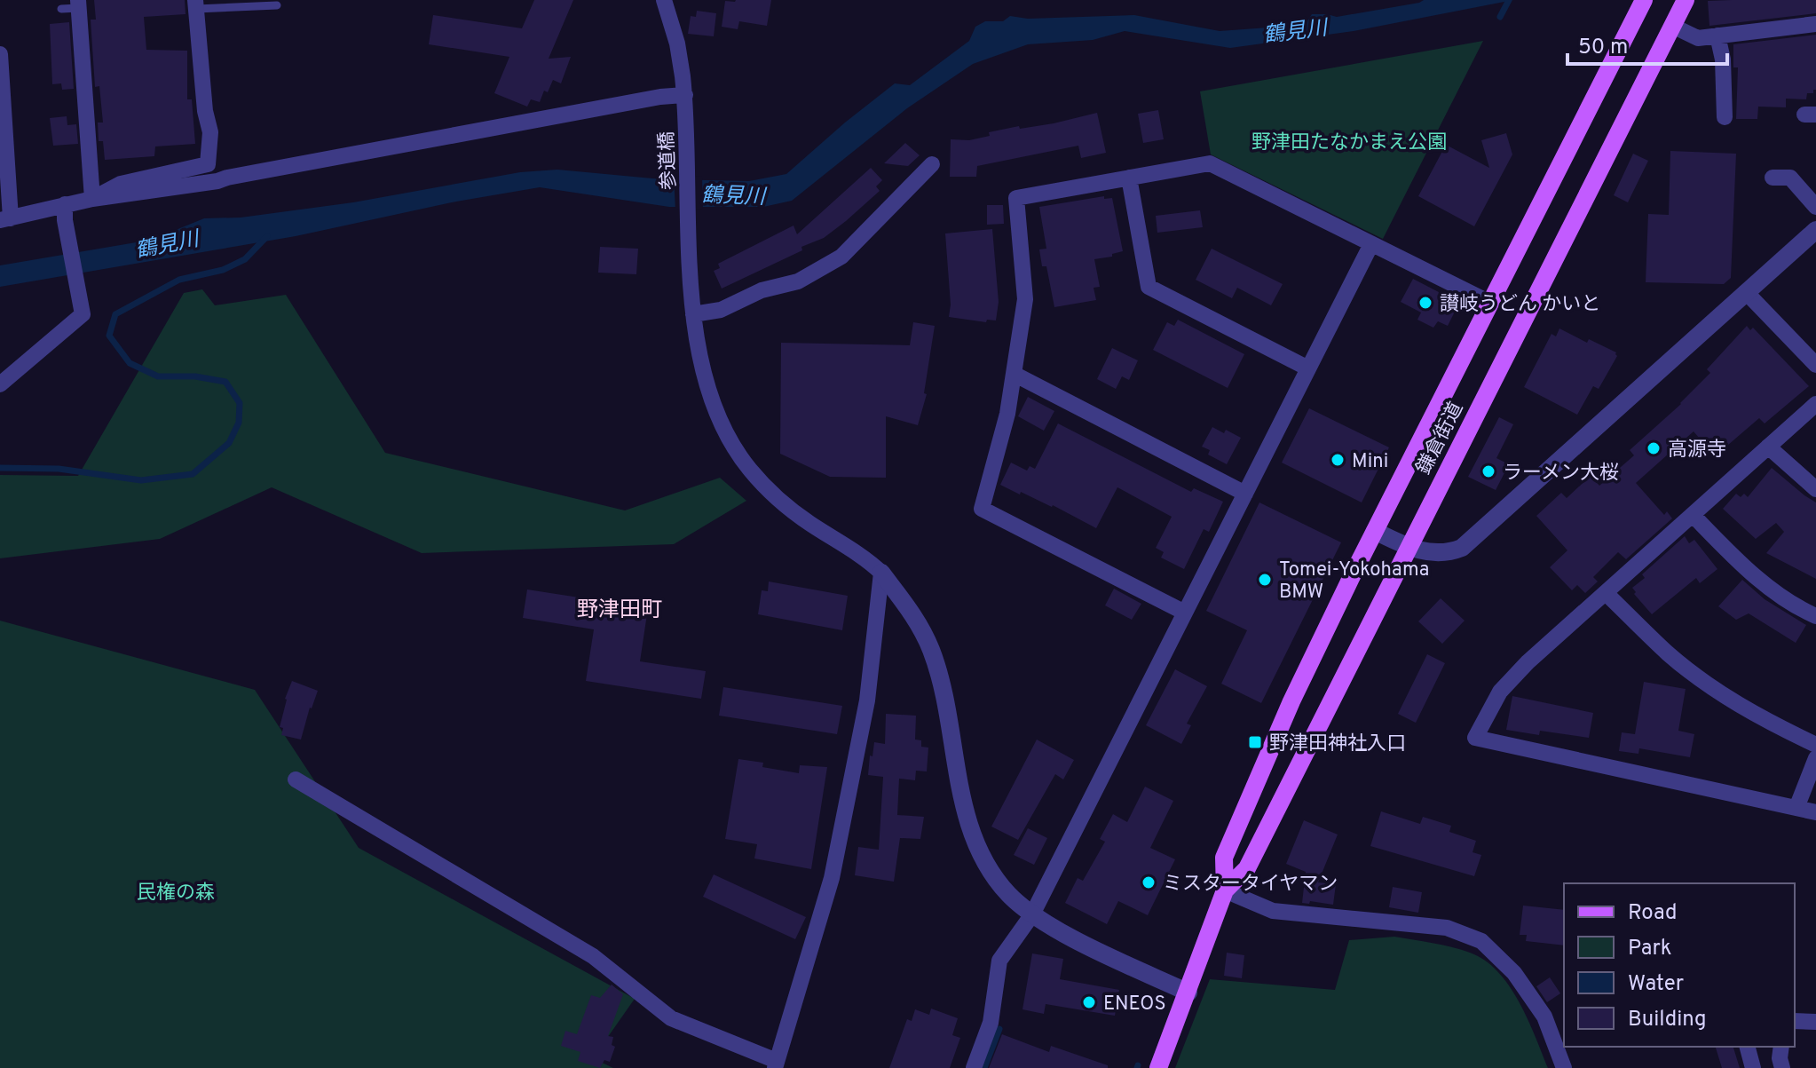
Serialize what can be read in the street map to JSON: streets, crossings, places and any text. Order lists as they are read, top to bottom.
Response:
{
  "streets": {
    "main road": ["鎌倉街道"],
    "street": ["参道橋"]
  },
  "districts": ["野津田町"],
  "water": ["鶴見川"],
  "parks": ["野津田たなかまえ公園", "民権の森"],
  "places": {
    "other": [
      "讃岐うどん かいと",
      "高源寺",
      "Mini",
      "ラーメン大桜",
      "Tomei-Yokohama BMW",
      "ミスタータイヤマン",
      "ENEOS"
    ],
    "transit": ["野津田神社入口"]
  },
  "legend": [
    "Road",
    "Park",
    "Water",
    "Building"
  ],
  "scale_bar": "50 m"
}
